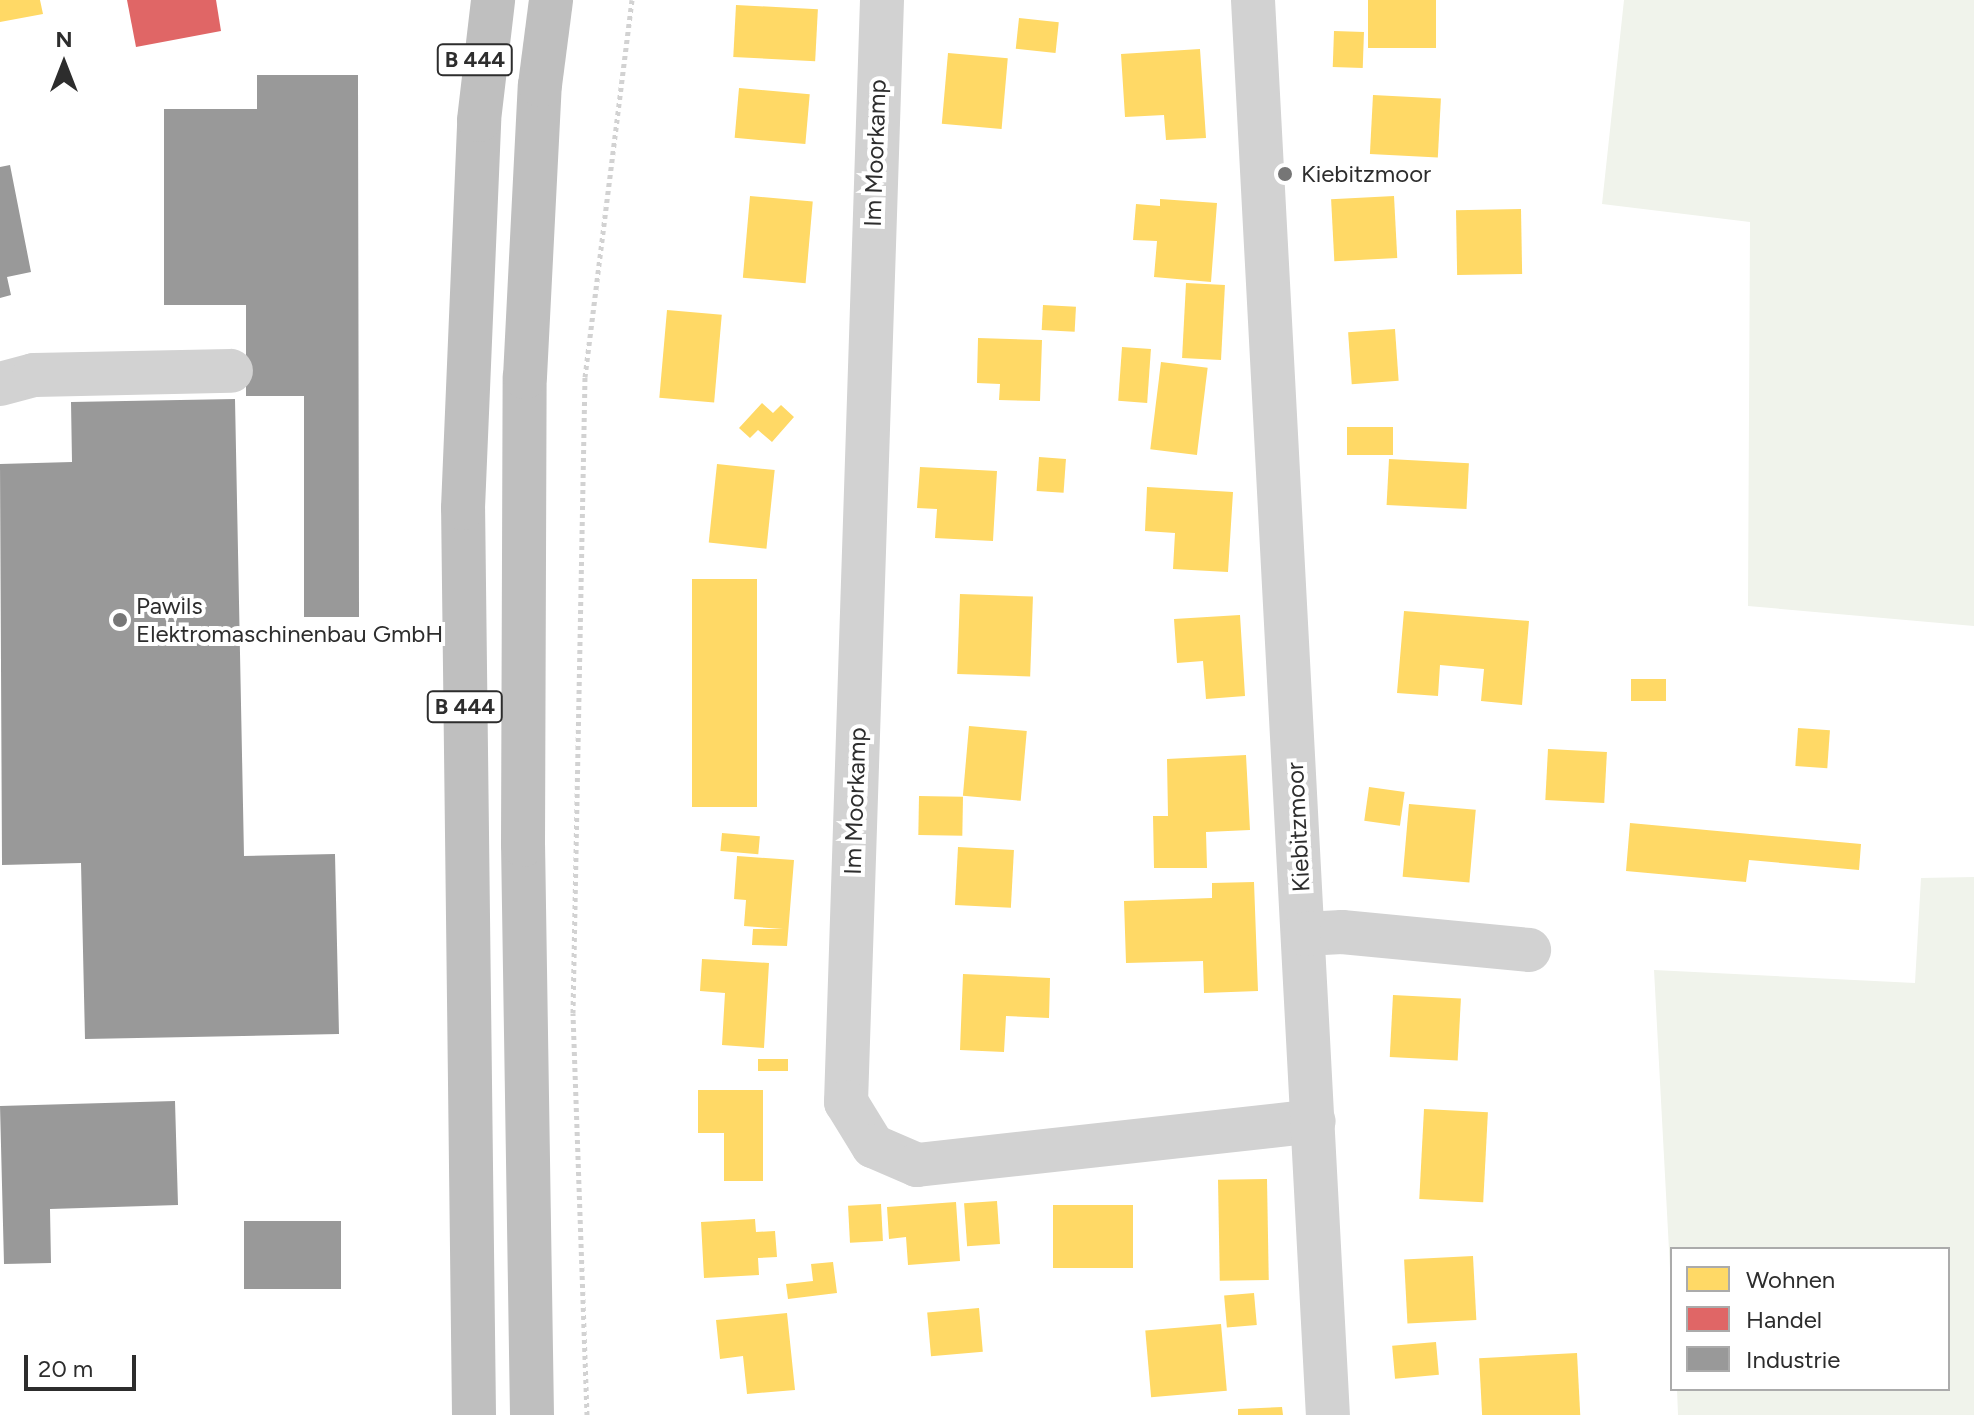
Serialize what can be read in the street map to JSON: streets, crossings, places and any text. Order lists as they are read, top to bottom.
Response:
{
  "streets": {
    "highway": ["B 444"],
    "street": ["Im Moorkamp", "Kiebitzmoor"]
  },
  "crossings": [
    ["Im Moorkamp", "Kiebitzmoor"]
  ],
  "places": ["Kiebitzmoor", "Pawils Elektromaschinenbau GmbH"],
  "legend": ["Wohnen", "Handel", "Industrie"],
  "scale_bar": "20 m",
  "north": "top"
}
